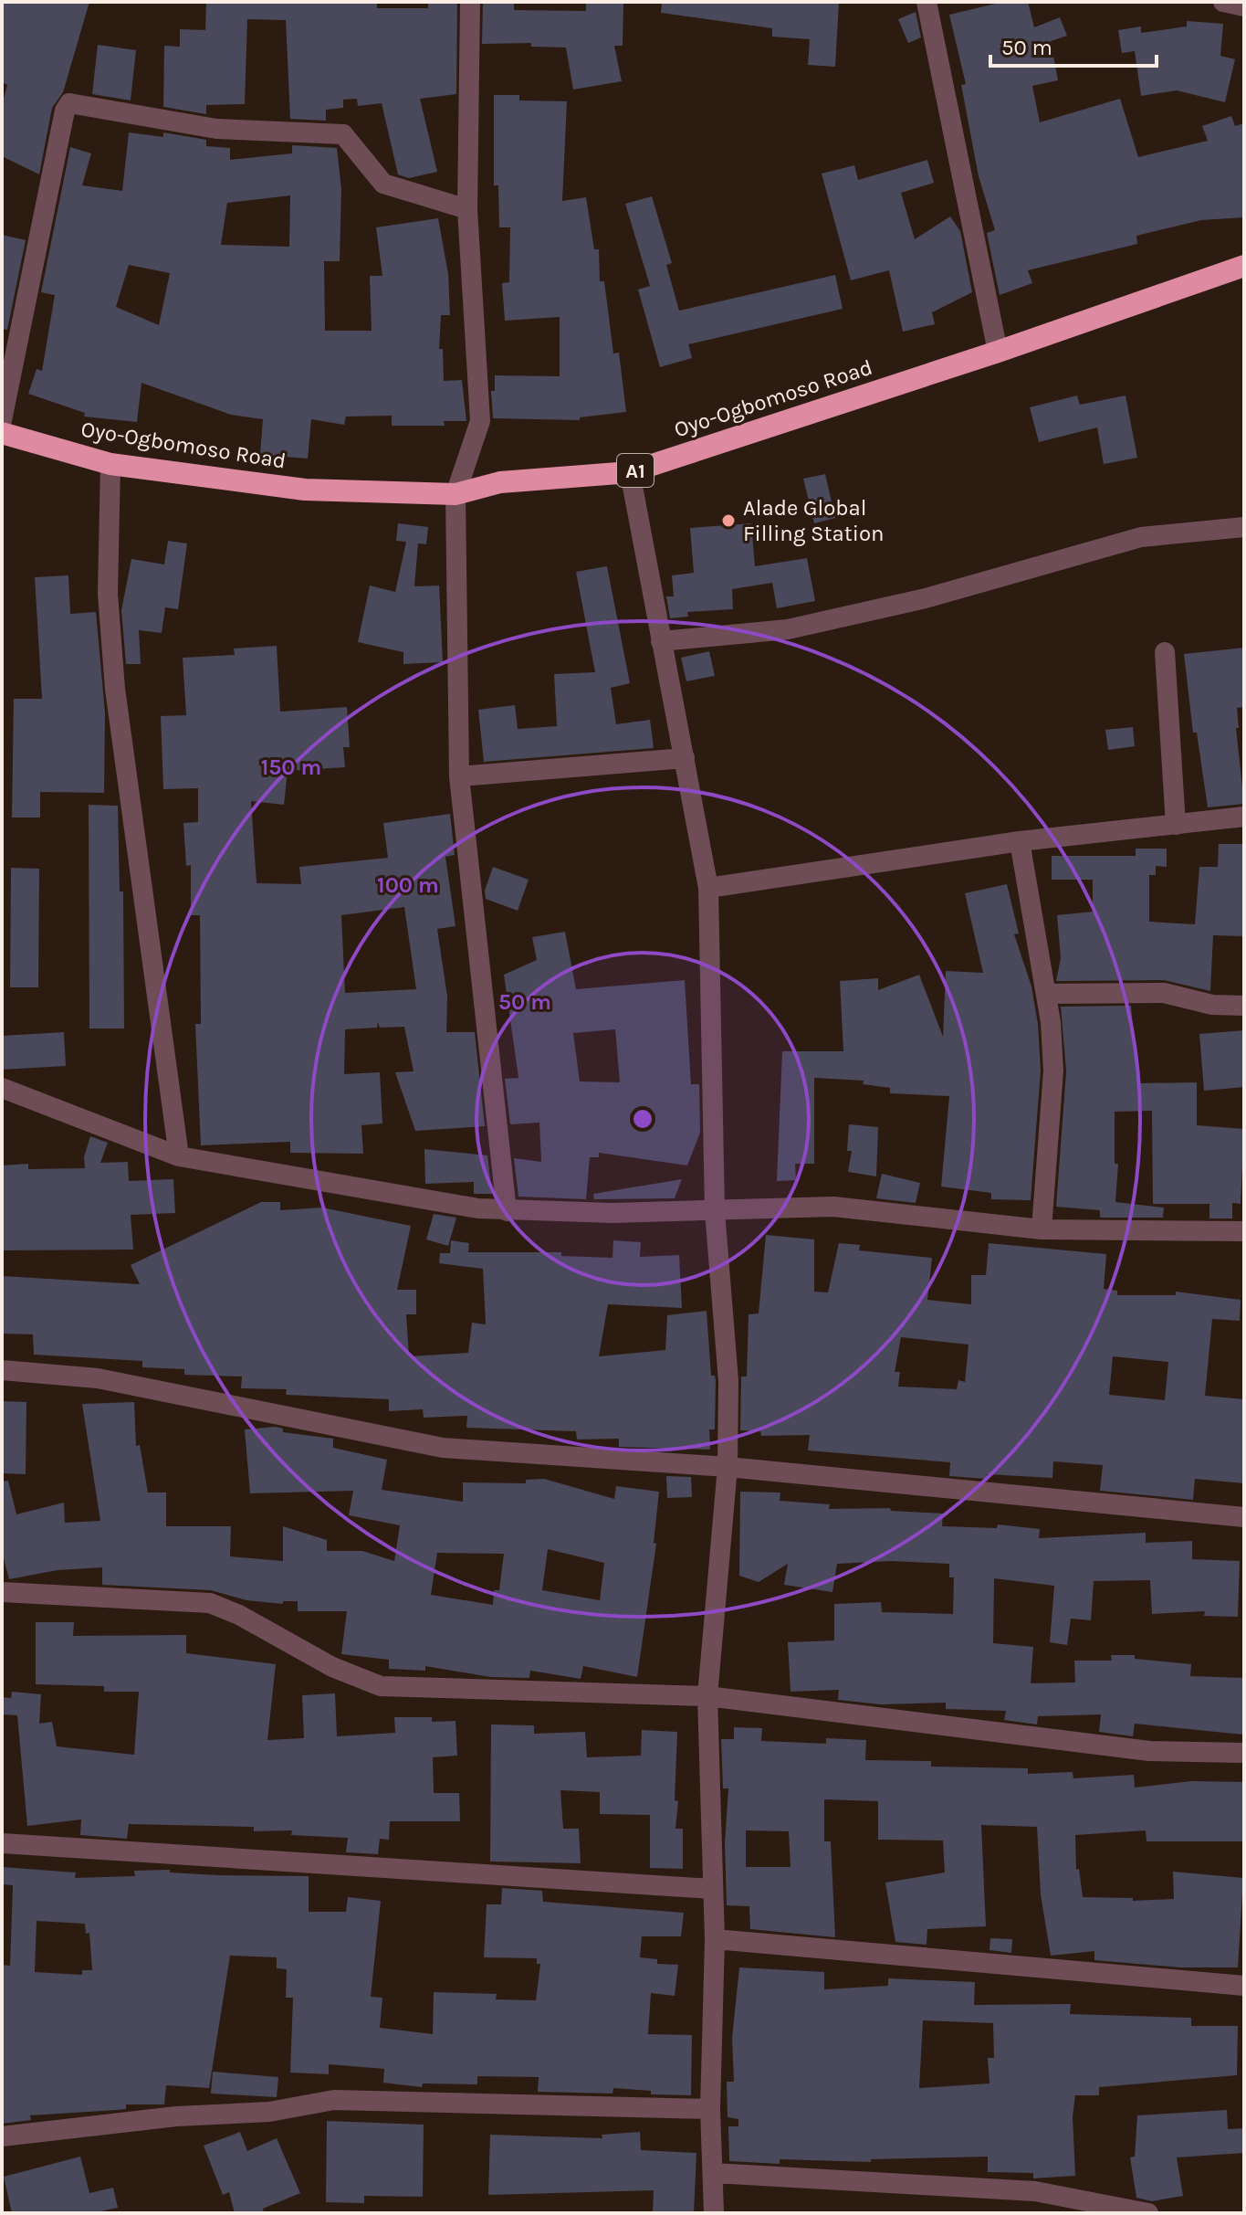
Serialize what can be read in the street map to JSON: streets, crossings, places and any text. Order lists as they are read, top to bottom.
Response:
{
  "streets": {
    "highway": ["Oyo-Ogbomoso Road", "A1"]
  },
  "places": ["Alade Global Filling Station"],
  "scale_bar": "50 m",
  "rings": ["150 m", "100 m", "50 m"]
}
